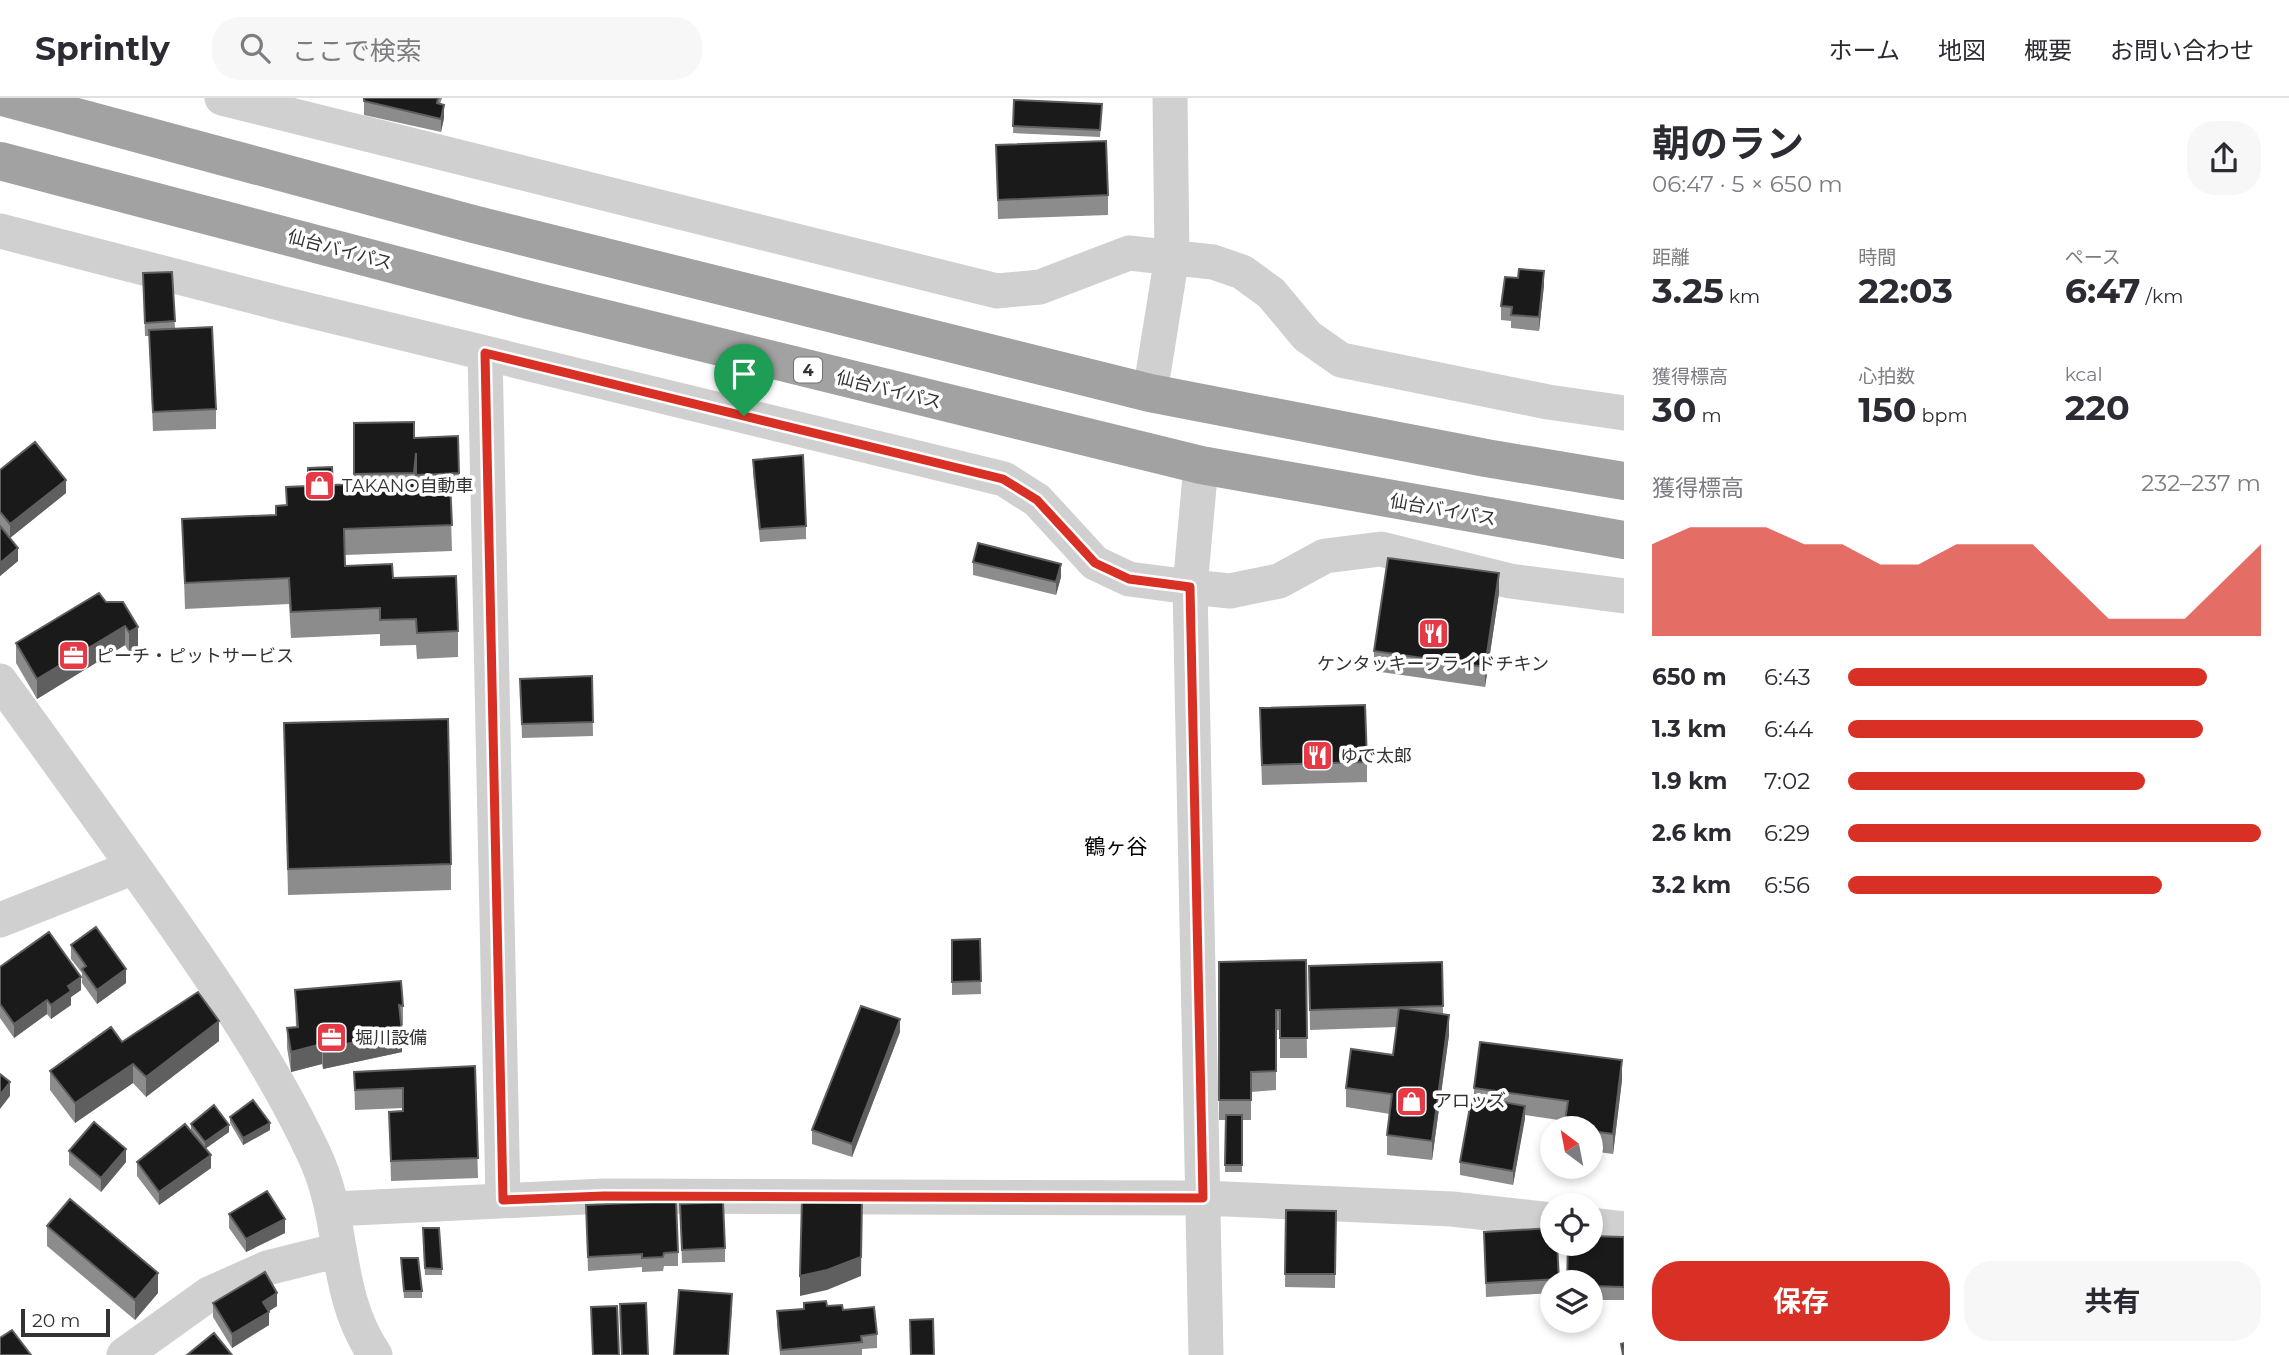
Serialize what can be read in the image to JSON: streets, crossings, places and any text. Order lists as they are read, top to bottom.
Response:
{
  "streets": {
    "highway": ["仙台バイパス", "4"]
  },
  "districts": ["鶴ヶ谷"],
  "places": {
    "shop": ["TAKANO自動車", "アロッズ"],
    "restaurant": ["ケンタッキーフライドチキン", "ゆで太郎"],
    "office": ["ピーチ・ピットサービス", "堀川設備"]
  },
  "scale_bar": "20 m",
  "north": "top left",
  "page": {
    "header": "Sprintly",
    "search": "ここで検索",
    "nav": [
      "ホーム",
      "地図",
      "概要",
      "お問い合わせ"
    ],
    "heading": ["朝のラン", "06:47 · 5 × 650 m"],
    "stats": [
      ["距離", "3.25 km"],
      ["時間", "22:03"],
      ["ペース", "6:47 /km"],
      ["獲得標高", "30 m"],
      ["心拍数", "150 bpm"],
      ["kcal", "220"]
    ],
    "chart": ["獲得標高", "232–237 m"],
    "list": [
      {
        "name": "650 m",
        "note": "6:43"
      },
      {
        "name": "1.3 km",
        "note": "6:44"
      },
      {
        "name": "1.9 km",
        "note": "7:02"
      },
      {
        "name": "2.6 km",
        "note": "6:29"
      },
      {
        "name": "3.2 km",
        "note": "6:56"
      }
    ],
    "buttons": ["保存", "共有"],
    "scale": "20 m"
  }
}
